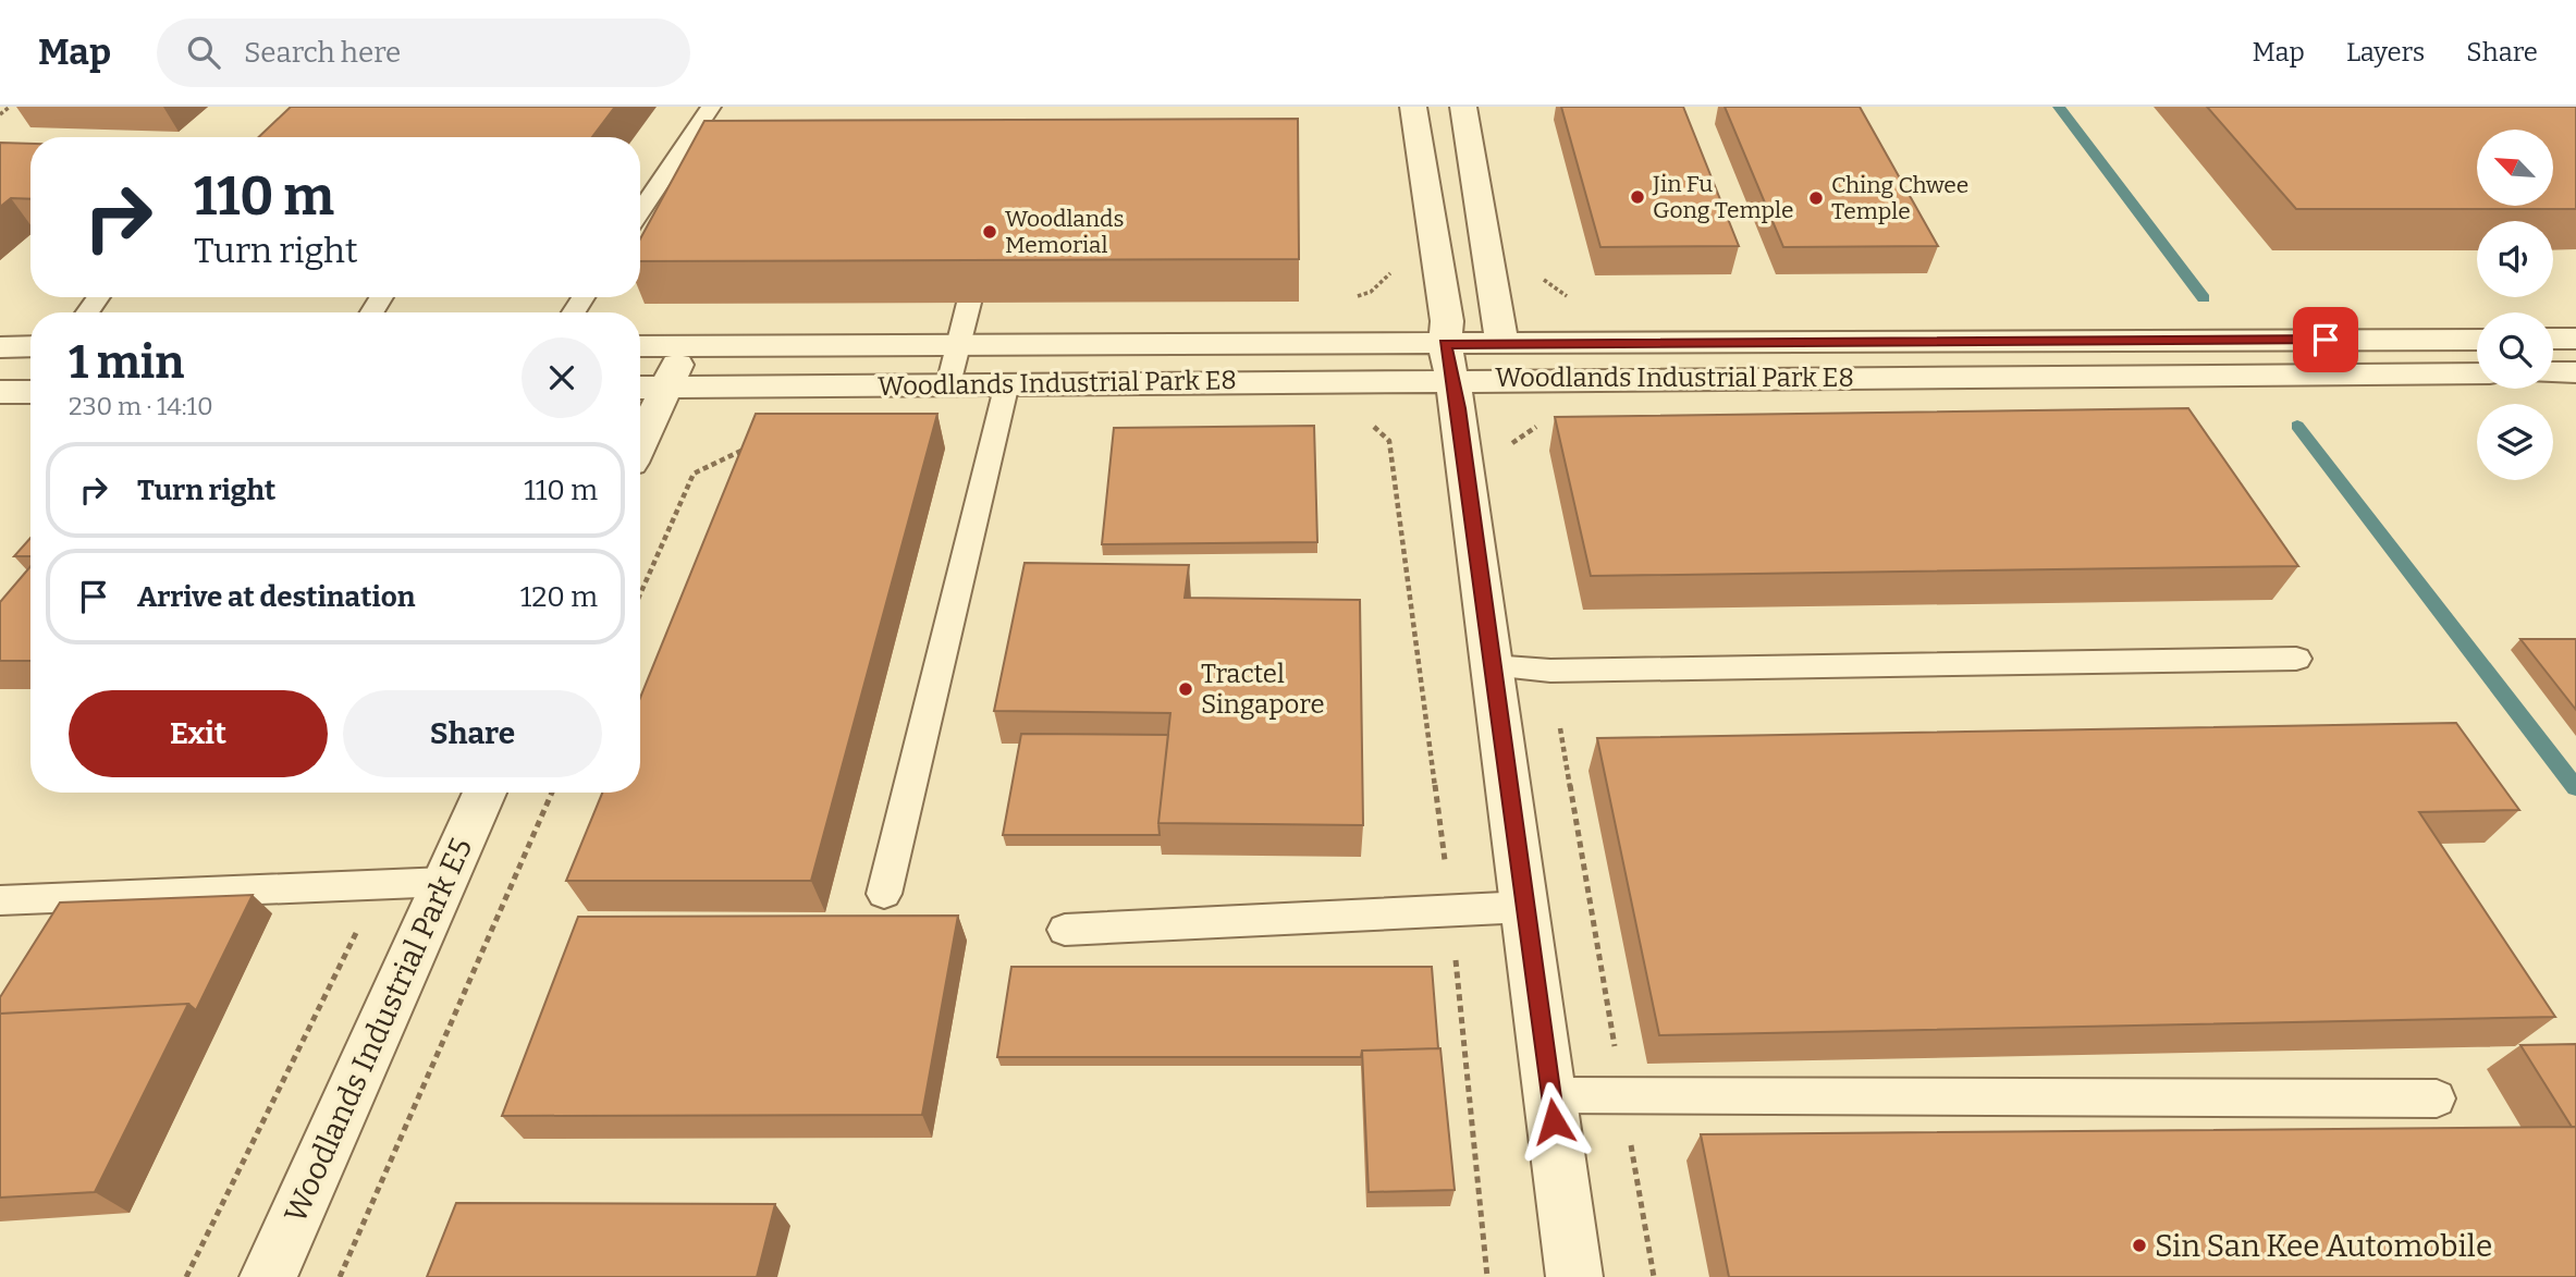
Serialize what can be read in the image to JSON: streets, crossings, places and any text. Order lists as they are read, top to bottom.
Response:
{
  "streets": {
    "street": ["Woodlands Industrial Park E8", "Woodlands Industrial Park E5"]
  },
  "places": [
    "Jin Fu Gong Temple",
    "Ching Chwee Temple",
    "Woodlands Memorial",
    "Tractel Singapore",
    "Sin San Kee Automobile"
  ],
  "north": "top left",
  "page": {
    "header": "Map",
    "search": "Search here",
    "nav": ["Map", "Layers", "Share"],
    "turn": ["110 m", "Turn right"],
    "heading": ["1 min", "230 m · 14:10"],
    "list": [
      {
        "name": "Turn right",
        "value": "110 m"
      },
      {
        "name": "Arrive at destination",
        "value": "120 m"
      }
    ],
    "buttons": ["Exit", "Share"]
  }
}
